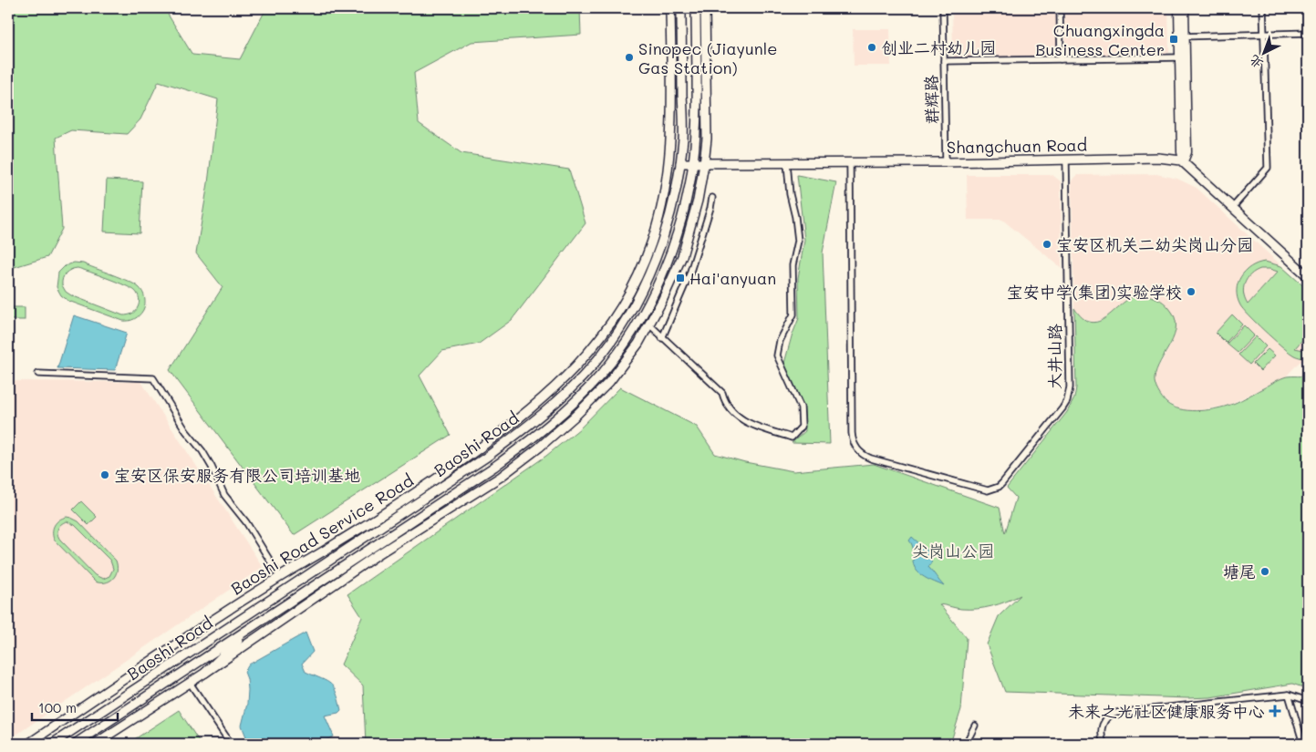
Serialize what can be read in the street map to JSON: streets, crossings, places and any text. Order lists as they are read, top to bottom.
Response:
{
  "streets": {
    "main road": ["Shangchuan Road", "Baoshi Road", "Baoshi Road Service Road"],
    "street": ["群辉路", "大井山路"]
  },
  "crossings": [
    ["群辉路", "Shangchuan Road"],
    ["Shangchuan Road", "大井山路"],
    ["Shangchuan Road", "Baoshi Road"]
  ],
  "parks": ["尖岗山公园"],
  "places": {
    "transit": ["Chuangxingda Business Center", "Hai'anyuan"],
    "other": [
      "创业二村幼儿园",
      "Sinopec (Jiayunle Gas Station)",
      "宝安区机关二幼尖岗山分园",
      "宝安中学(集团)实验学校",
      "宝安区保安服务有限公司培训基地",
      "塘尾"
    ],
    "health": ["未来之光社区健康服务中心"]
  },
  "scale_bar": "100 m",
  "north": "bottom left"
}
